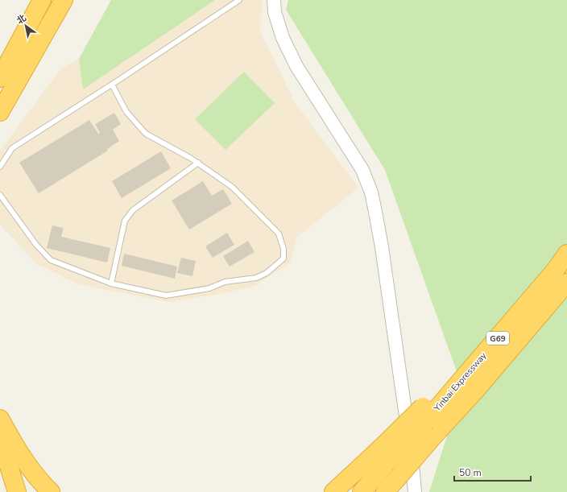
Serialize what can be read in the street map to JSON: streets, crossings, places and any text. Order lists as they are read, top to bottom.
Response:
{
  "streets": {
    "highway": ["G69", "Yinbai Expressway"]
  },
  "scale_bar": "50 m",
  "north": "top left"
}
